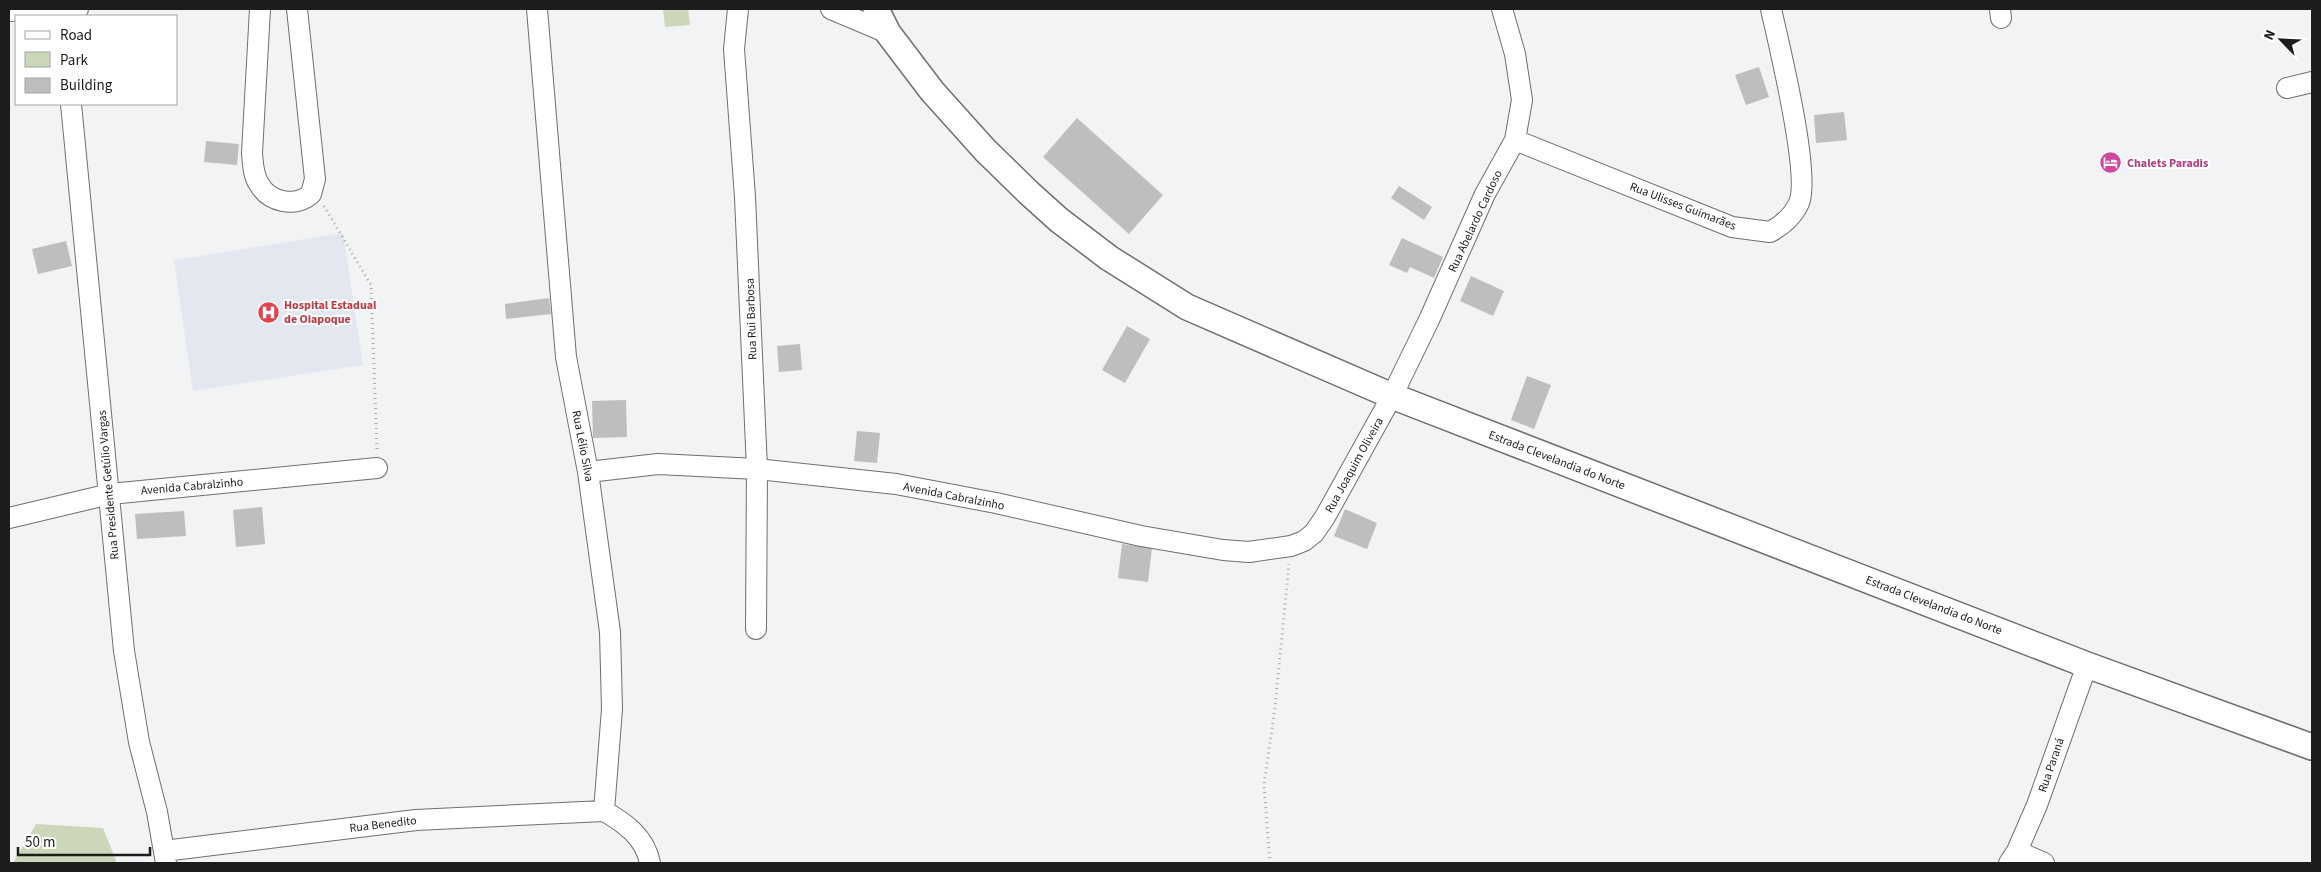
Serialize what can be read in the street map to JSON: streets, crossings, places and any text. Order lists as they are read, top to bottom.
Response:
{
  "streets": {
    "street": [
      "Rua Ulisses Guimarães",
      "Rua Abelardo Cardoso",
      "Rua Rui Barbosa",
      "Rua Lélio Silva",
      "Estrada Clevelandia do Norte",
      "Rua Joaquim Oliveira",
      "Rua Presidente Getúlio Vargas",
      "Avenida Cabralzinho",
      "Rua Paraná",
      "Rua Benedito"
    ]
  },
  "crossings": [
    ["Rua Ulisses Guimarães", "Rua Abelardo Cardoso"],
    ["Rua Abelardo Cardoso", "Estrada Clevelandia do Norte"],
    ["Rua Abelardo Cardoso", "Rua Joaquim Oliveira"],
    ["Rua Rui Barbosa", "Avenida Cabralzinho"],
    ["Rua Lélio Silva", "Avenida Cabralzinho"],
    ["Rua Lélio Silva", "Rua Benedito"],
    ["Estrada Clevelandia do Norte", "Rua Joaquim Oliveira"],
    ["Estrada Clevelandia do Norte", "Rua Paraná"],
    ["Rua Joaquim Oliveira", "Avenida Cabralzinho"],
    ["Rua Presidente Getúlio Vargas", "Avenida Cabralzinho"],
    ["Rua Presidente Getúlio Vargas", "Rua Benedito"]
  ],
  "places": {
    "hotel": ["Chalets Paradis"],
    "hospital": ["Hospital Estadual de Oiapoque"]
  },
  "legend": ["Road", "Park", "Building"],
  "scale_bar": "50 m",
  "north": "top left"
}
